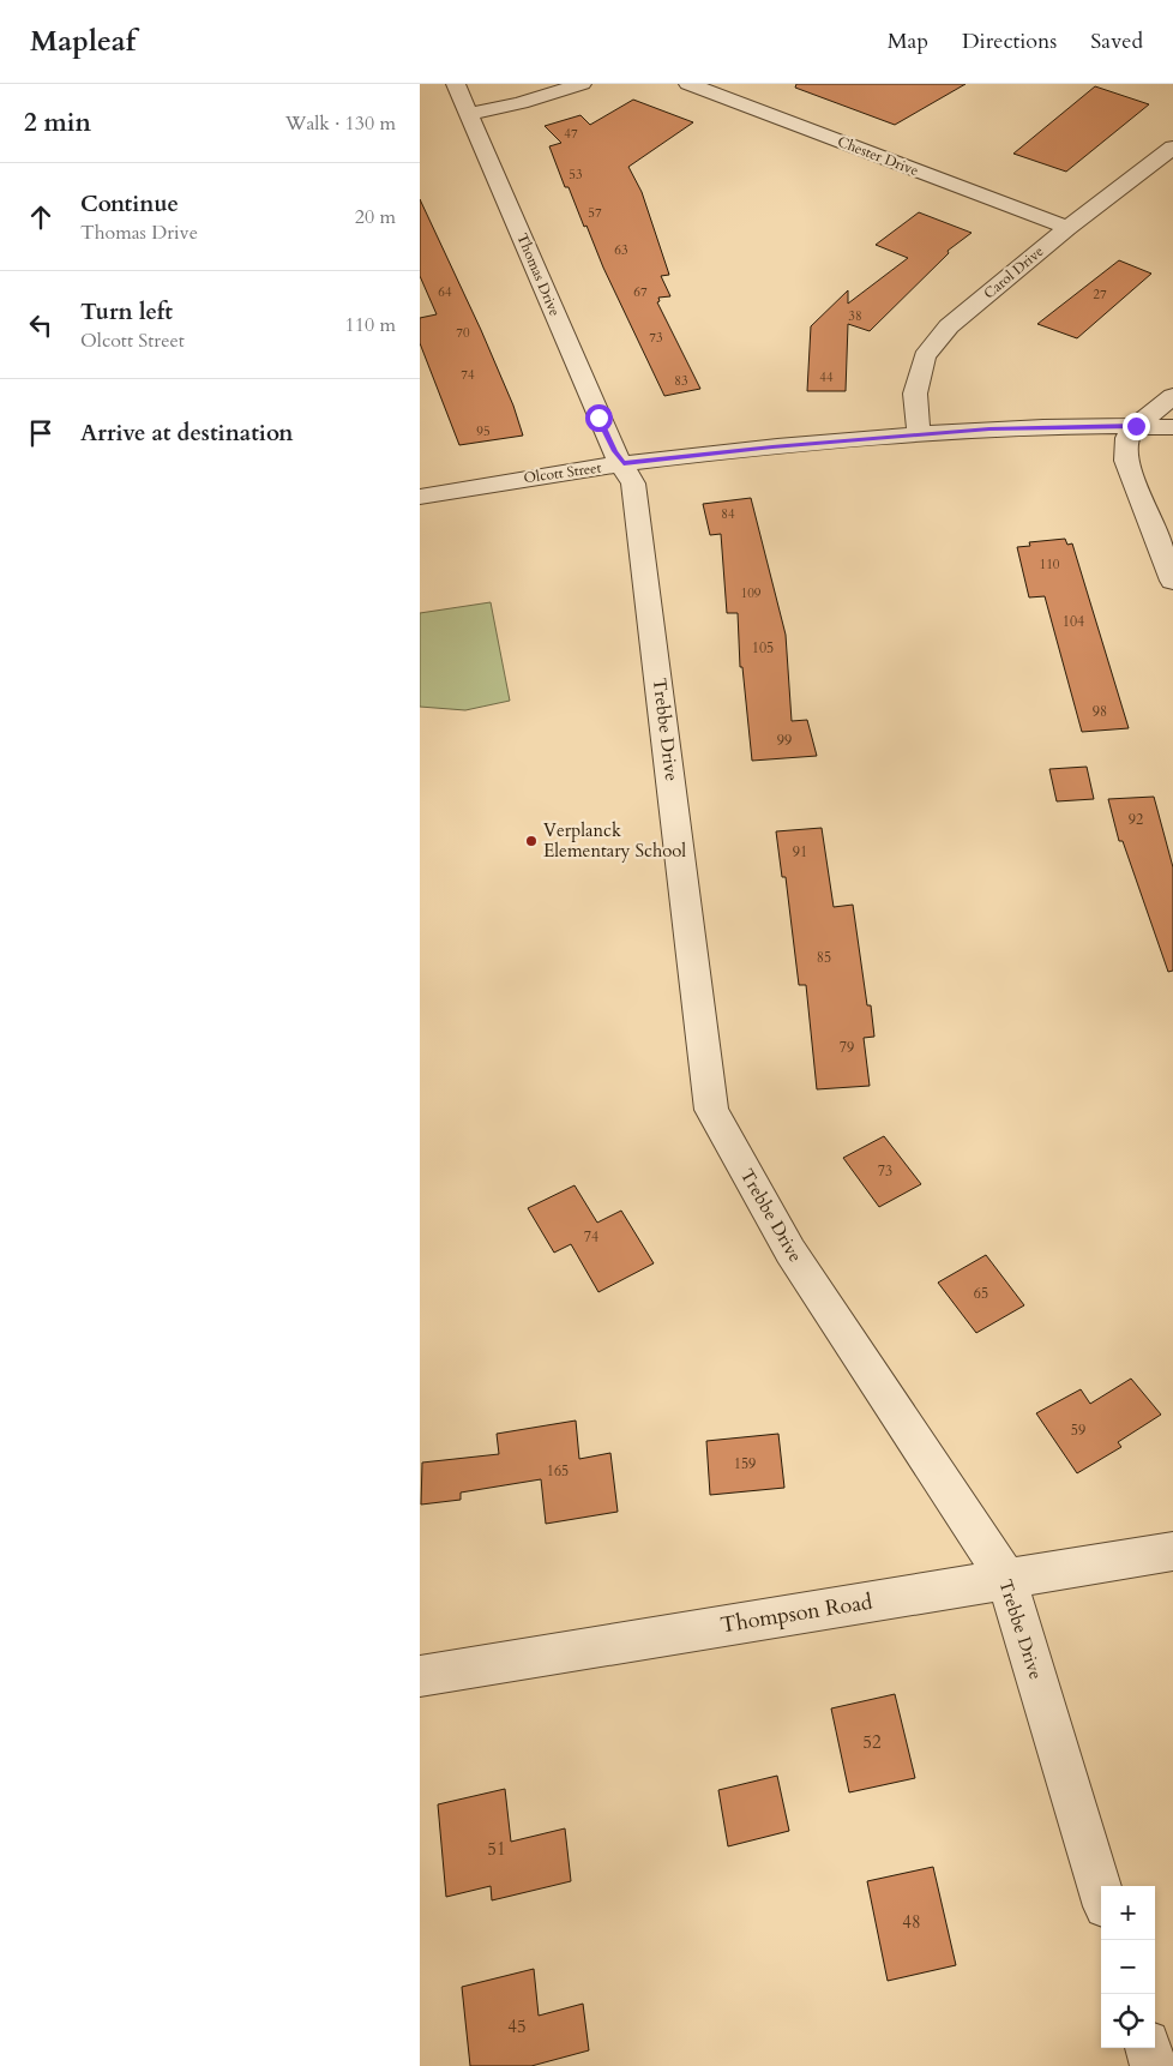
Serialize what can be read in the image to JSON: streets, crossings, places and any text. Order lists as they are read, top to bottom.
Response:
{
  "streets": {
    "street": [
      "Chester Drive",
      "Carol Drive",
      "Thomas Drive",
      "Olcott Street",
      "Trebbe Drive",
      "Thompson Road"
    ]
  },
  "crossings": [
    ["Chester Drive", "Carol Drive"],
    ["Carol Drive", "Olcott Street"],
    ["Thomas Drive", "Olcott Street"],
    ["Thomas Drive", "Trebbe Drive"],
    ["Olcott Street", "Trebbe Drive"],
    ["Trebbe Drive", "Thompson Road"]
  ],
  "places": ["Verplanck Elementary School"],
  "house_numbers": [
    "47",
    "53",
    "57",
    "63",
    "64",
    "67",
    "27",
    "38",
    "70",
    "73",
    "74",
    "44",
    "83",
    "95",
    "84",
    "110",
    "109",
    "104",
    "105",
    "98",
    "99",
    "92",
    "91",
    "85",
    "79",
    "73",
    "74",
    "65",
    "59",
    "159",
    "165",
    "52",
    "51",
    "48",
    "45"
  ],
  "page": {
    "header": "Mapleaf",
    "nav": ["Map", "Directions", "Saved"],
    "heading": ["2 min", "Walk · 130 m"],
    "list": [
      ["Continue", "Thomas Drive", "20 m"],
      ["Turn left", "Olcott Street", "110 m"],
      "Arrive at destination"
    ],
    "map_buttons": ["+", "−"]
  }
}
